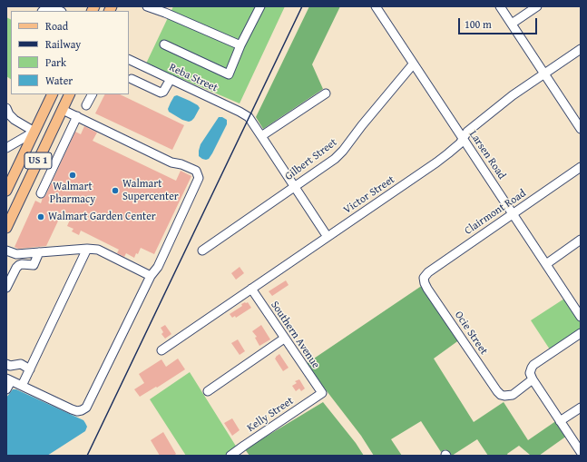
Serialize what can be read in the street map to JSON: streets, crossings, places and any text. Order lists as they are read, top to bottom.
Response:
{
  "streets": {
    "main road": ["US 1"],
    "street": [
      "Reba Street",
      "Larsen Road",
      "Gilbert Street",
      "Victor Street",
      "Clairmont Road",
      "Ocie Street",
      "Southern Avenue",
      "Kelly Street"
    ]
  },
  "crossings": [
    ["Larsen Road", "Gilbert Street"],
    ["Larsen Road", "Victor Street"],
    ["Larsen Road", "Clairmont Road"],
    ["Victor Street", "Southern Avenue"],
    ["Clairmont Road", "Ocie Street"],
    ["Southern Avenue", "Kelly Street"]
  ],
  "places": ["Walmart Pharmacy", "Walmart Supercenter", "Walmart Garden Center"],
  "legend": [
    "Road",
    "Railway",
    "Park",
    "Water"
  ],
  "scale_bar": "100 m"
}
